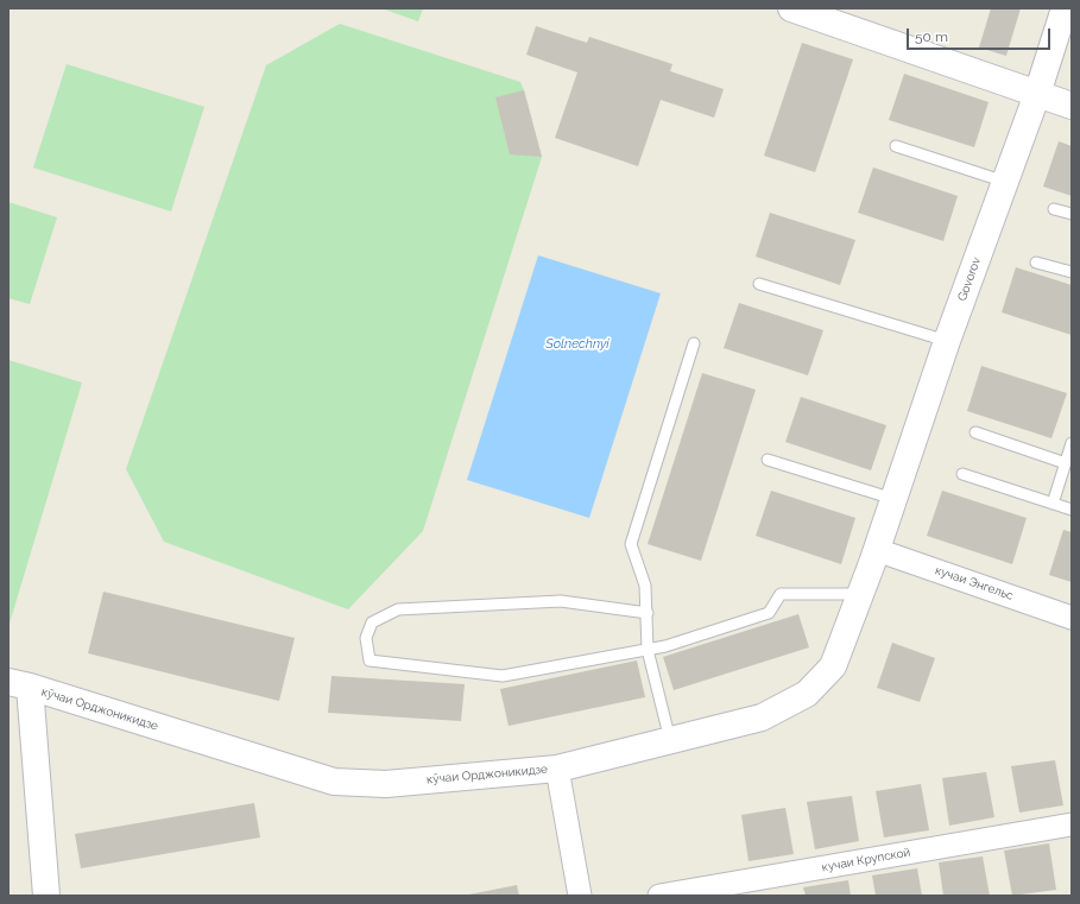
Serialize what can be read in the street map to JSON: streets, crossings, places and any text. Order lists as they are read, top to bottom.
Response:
{
  "streets": {
    "street": [
      "Govorov",
      "кучаи Энгельс",
      "кӯчаи Орджоникидзе",
      "кучаи Крупской"
    ]
  },
  "crossings": [
    ["Govorov", "кучаи Энгельс"],
    ["Govorov", "кӯчаи Орджоникидзе"],
    ["кучаи Энгельс", "кӯчаи Орджоникидзе"]
  ],
  "water": ["Solnechnyi"],
  "scale_bar": "50 m"
}
